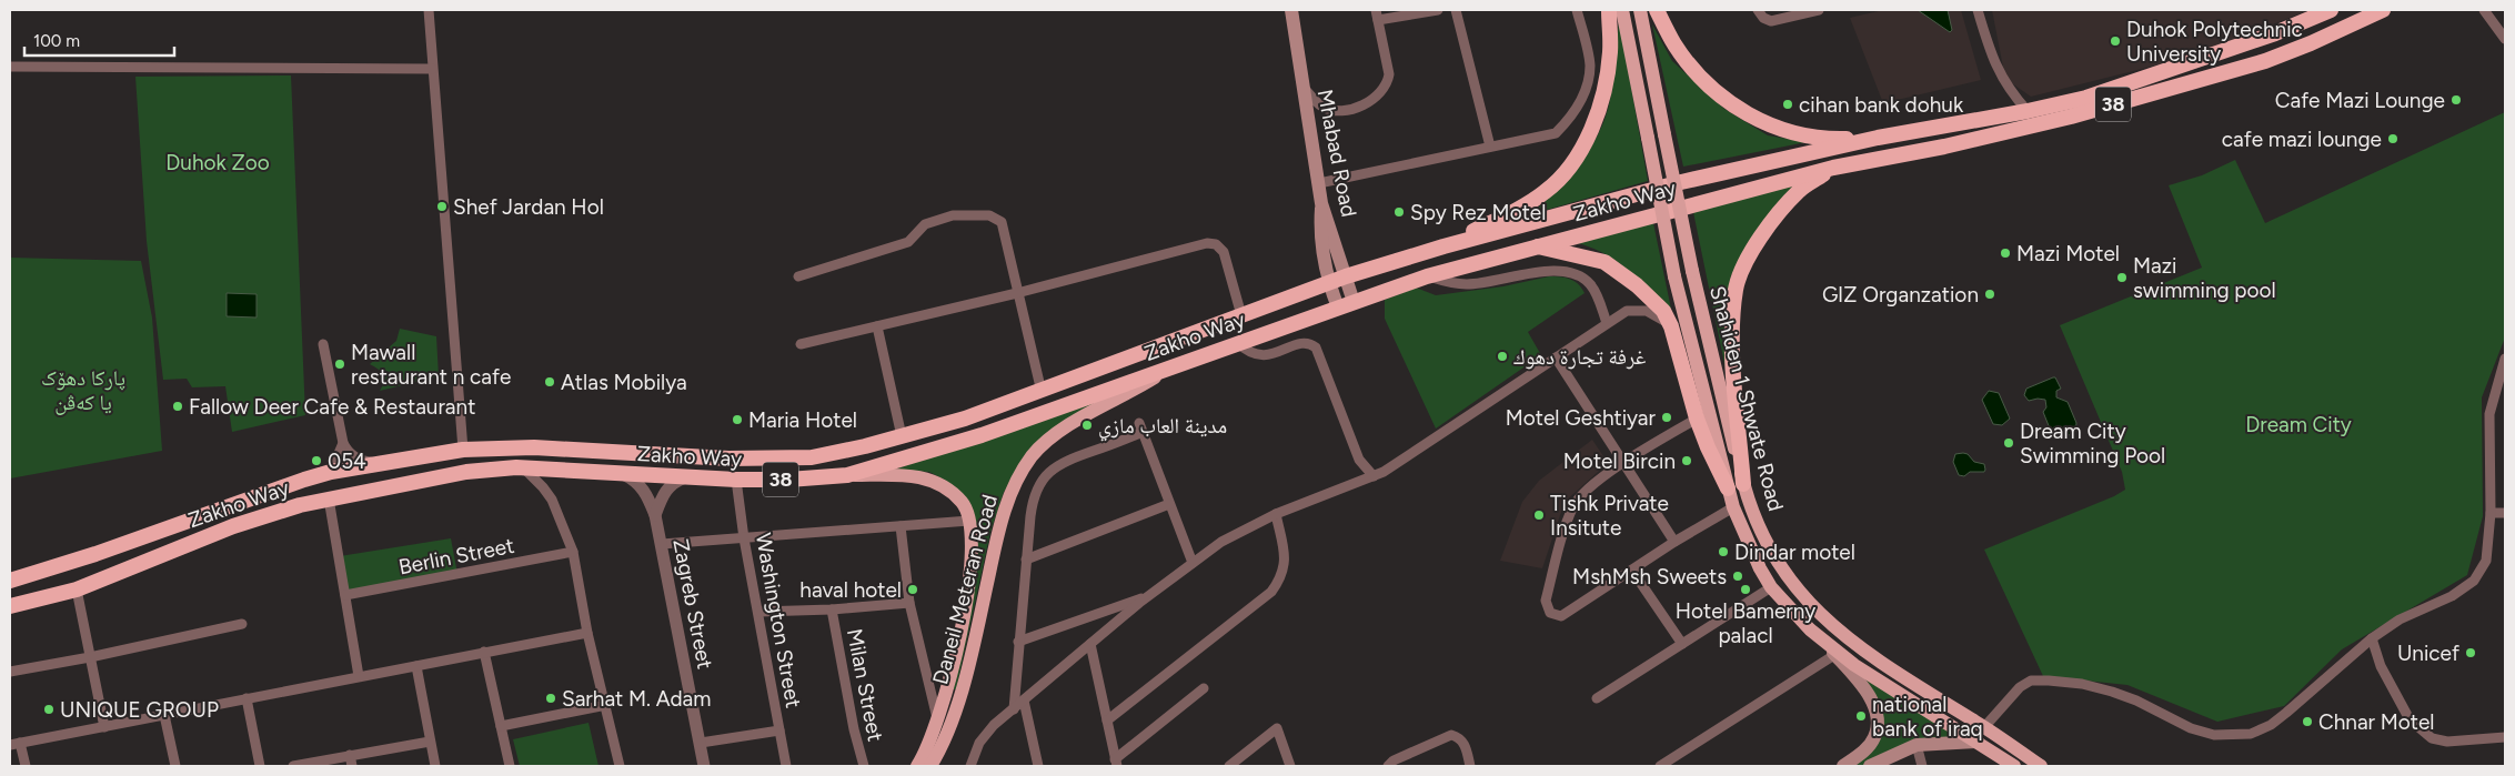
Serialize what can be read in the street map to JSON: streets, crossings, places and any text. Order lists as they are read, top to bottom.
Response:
{
  "streets": {
    "highway": ["38", "Zakho Way"],
    "main road": ["Mhabad Road", "Shahiden 1 Shwate Road", "Daneil Meteran Road"],
    "street": [
      "Berlin Street",
      "Zagreb Street",
      "Washington Street",
      "Milan Street"
    ]
  },
  "crossings": [
    ["Mhabad Road", "Zakho Way"],
    ["Zakho Way", "Daneil Meteran Road"],
    ["Zakho Way", "Zagreb Street"],
    ["Zakho Way", "Washington Street"]
  ],
  "parks": ["Duhok Zoo", "پاركا دهۆک يا كەڤن", "Dream City"],
  "places": [
    "Duhok Polytechnic University",
    "Cafe Mazi Lounge",
    "cihan bank dohuk",
    "cafe mazi lounge",
    "Shef Jardan Hol",
    "Spy Rez Motel",
    "Mazi Motel",
    "Mazi swimming pool",
    "GIZ Organzation",
    "غرفة تجارة دهوك",
    "Mawall restaurant n cafe",
    "Atlas Mobilya",
    "Fallow Deer Cafe & Restaurant",
    "Motel Geshtiyar",
    "Maria Hotel",
    "مدينة العاب مازي",
    "Dream City Swimming Pool",
    "054",
    "Motel Bircin",
    "Tishk Private Insitute",
    "Dindar motel",
    "MshMsh Sweets",
    "haval hotel",
    "Hotel Bamerny palacl",
    "Unicef",
    "Sarhat M. Adam",
    "UNIQUE GROUP",
    "national bank of iraq",
    "Chnar Motel"
  ],
  "scale_bar": "100 m"
}
